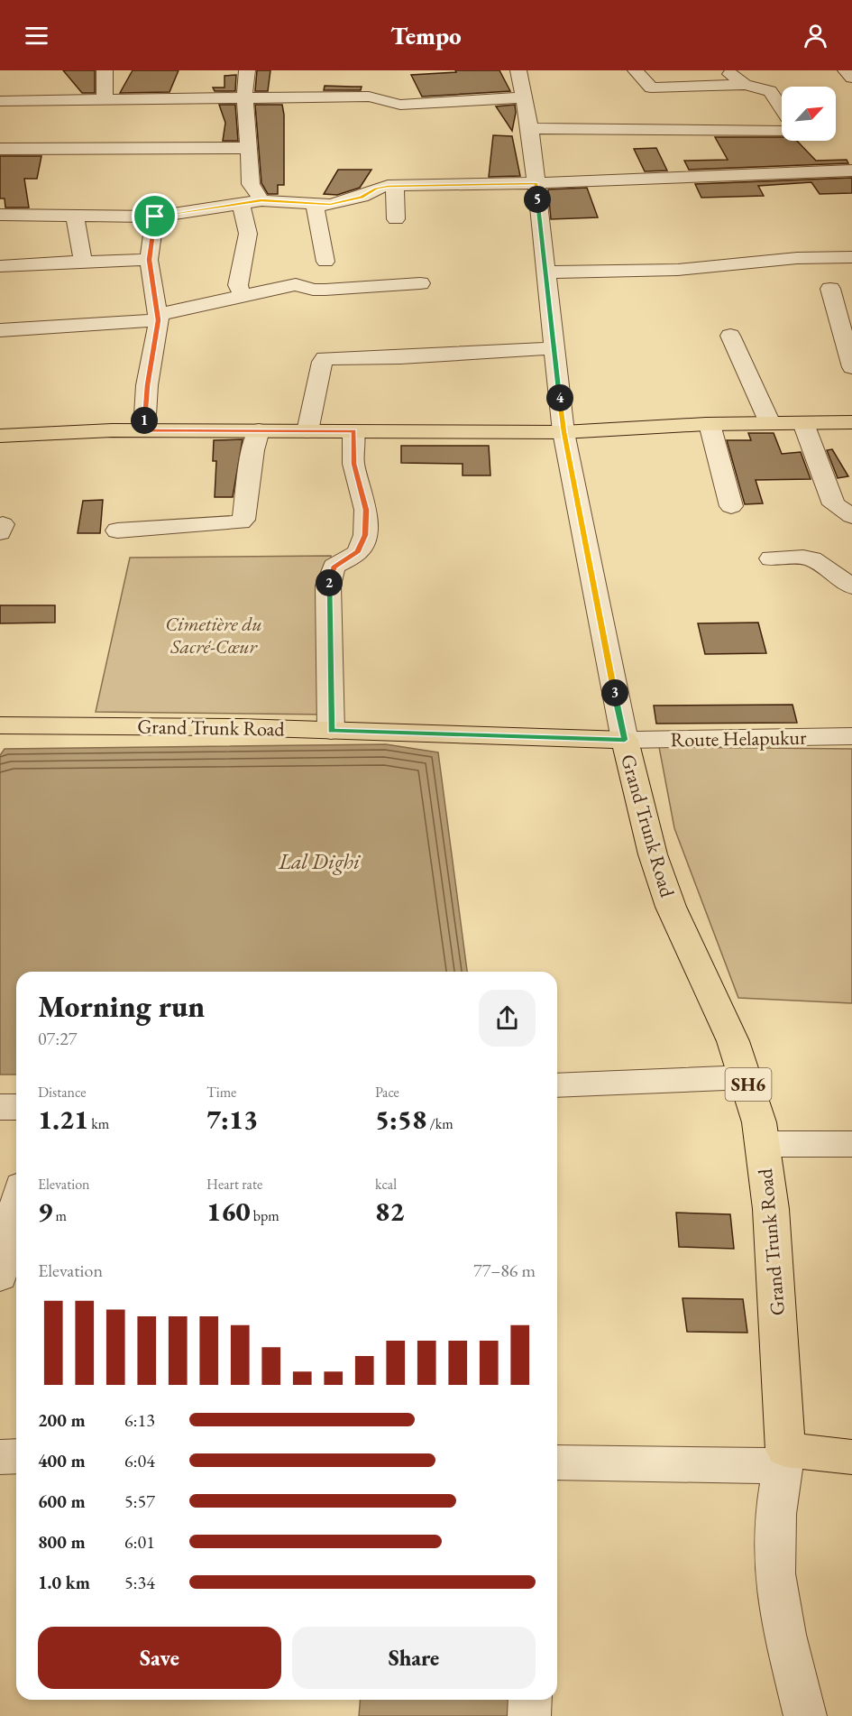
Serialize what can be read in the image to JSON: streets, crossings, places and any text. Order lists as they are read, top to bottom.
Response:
{
  "streets": {
    "main road": ["Grand Trunk Road", "SH6"],
    "street": ["Route Helapukur"]
  },
  "crossings": [
    ["Grand Trunk Road", "Route Helapukur"]
  ],
  "water": ["Lal Dighi"],
  "parks": ["Cimetière du Sacré-Cœur"],
  "north": "top right",
  "page": {
    "header": "Tempo",
    "pins": [
      "5",
      "4",
      "1",
      "2",
      "3"
    ],
    "heading": ["Morning run", "07:27"],
    "stats": [
      ["Distance", "1.21 km"],
      ["Time", "7:13"],
      ["Pace", "5:58 /km"],
      ["Elevation", "9 m"],
      ["Heart rate", "160 bpm"],
      ["kcal", "82"]
    ],
    "chart": ["Elevation", "77–86 m"],
    "list": [
      {
        "name": "200 m",
        "note": "6:13"
      },
      {
        "name": "400 m",
        "note": "6:04"
      },
      {
        "name": "600 m",
        "note": "5:57"
      },
      {
        "name": "800 m",
        "note": "6:01"
      },
      {
        "name": "1.0 km",
        "note": "5:34"
      }
    ],
    "buttons": ["Save", "Share"]
  }
}
